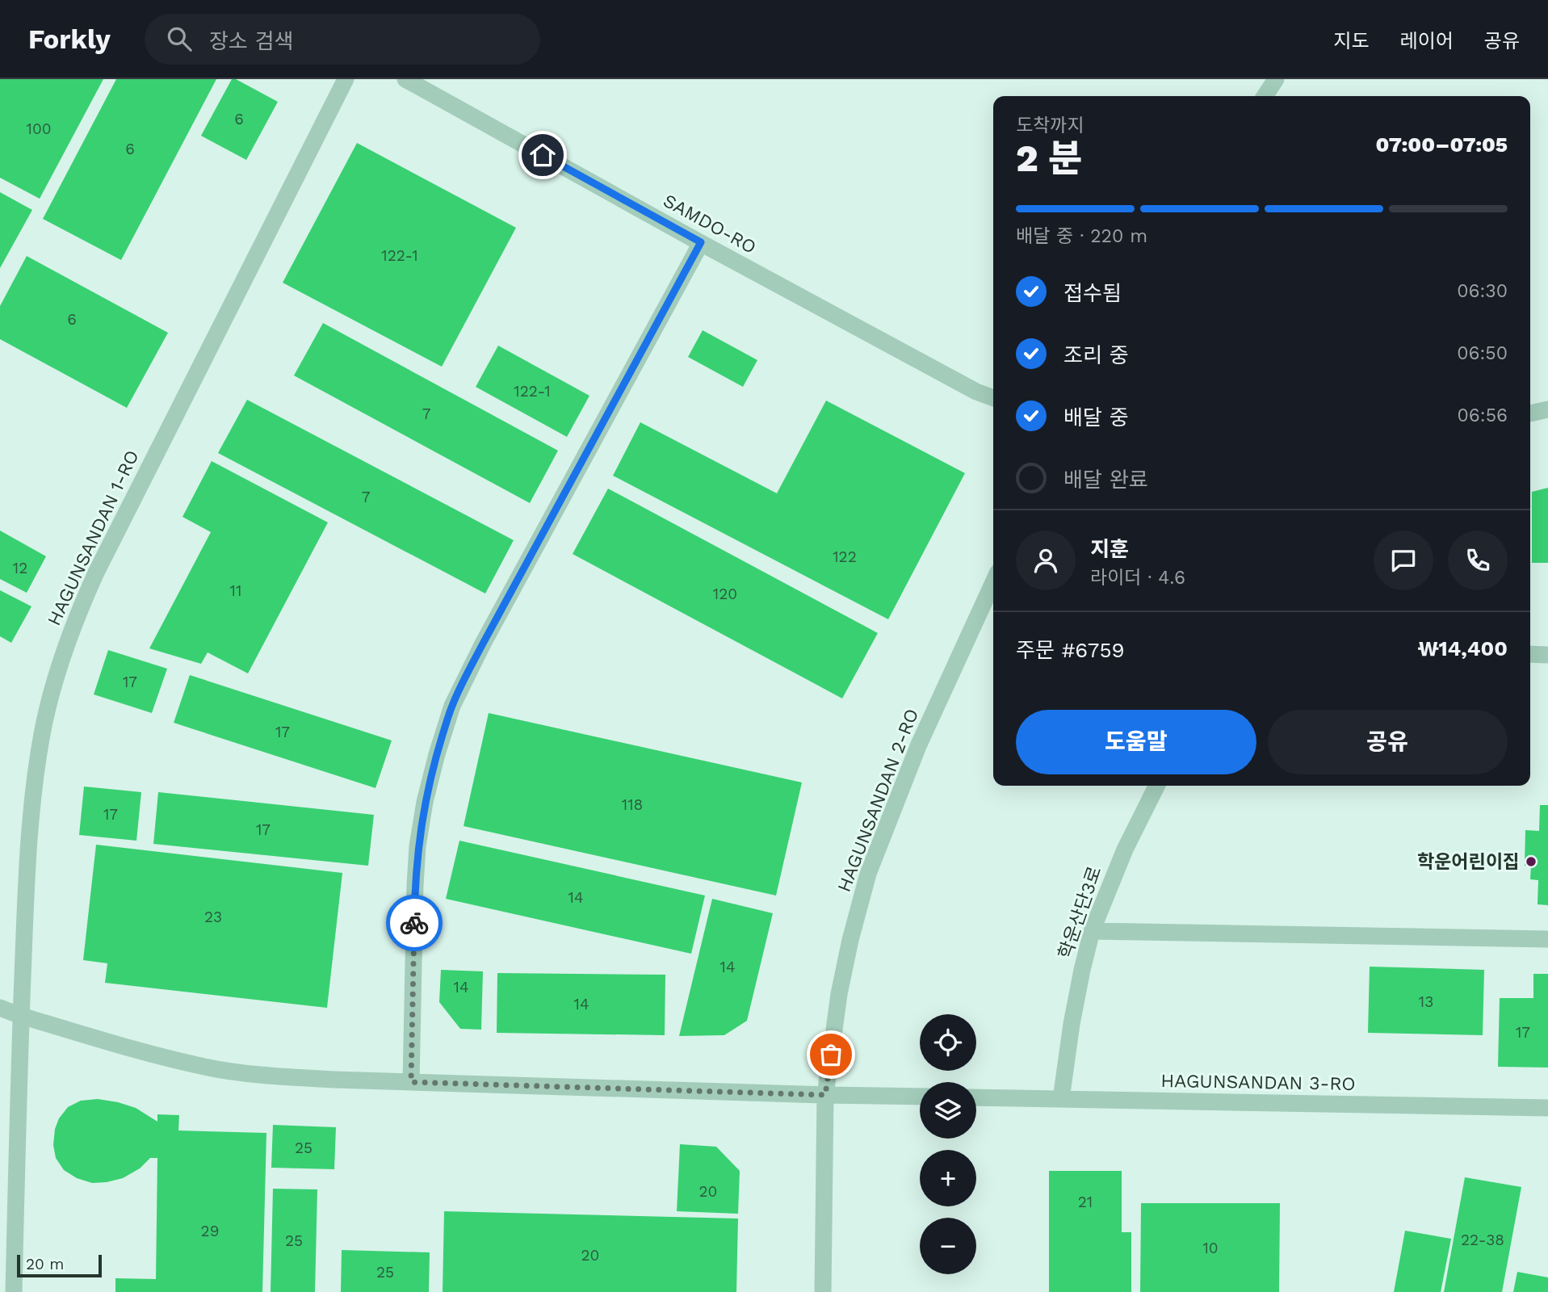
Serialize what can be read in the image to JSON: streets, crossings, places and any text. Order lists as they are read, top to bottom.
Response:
{
  "streets": {
    "street": [
      "SAMDO-RO",
      "HAGUNSANDAN 1-RO",
      "HAGUNSANDAN 2-RO",
      "학운산단3로",
      "HAGUNSANDAN 3-RO"
    ]
  },
  "crossings": [
    ["학운산단3로", "HAGUNSANDAN 3-RO"]
  ],
  "places": ["학운어린이집"],
  "house_numbers": [
    "6",
    "100",
    "6",
    "122-1",
    "6",
    "122-1",
    "7",
    "7",
    "122",
    "12",
    "11",
    "120",
    "17",
    "17",
    "118",
    "17",
    "17",
    "14",
    "23",
    "14",
    "14",
    "13",
    "14",
    "17",
    "25",
    "20",
    "21",
    "29",
    "22-38",
    "25",
    "10",
    "20",
    "25"
  ],
  "scale_bar": "20 m",
  "page": {
    "header": "Forkly",
    "search": "장소 검색",
    "nav": ["지도", "레이어", "공유"],
    "heading": ["2 분", "도착까지", "07:00–07:05"],
    "panel": [
      "지훈",
      "라이더 · 4.6",
      "주문 #6759",
      "₩14,400"
    ],
    "bar": "배달 중 · 220 m",
    "list": [
      ["접수됨", "06:30"],
      ["조리 중", "06:50"],
      ["배달 중", "06:56"],
      "배달 완료"
    ],
    "buttons": ["도움말", "공유"],
    "map_buttons": ["+", "−"],
    "scale": "20 m"
  }
}
